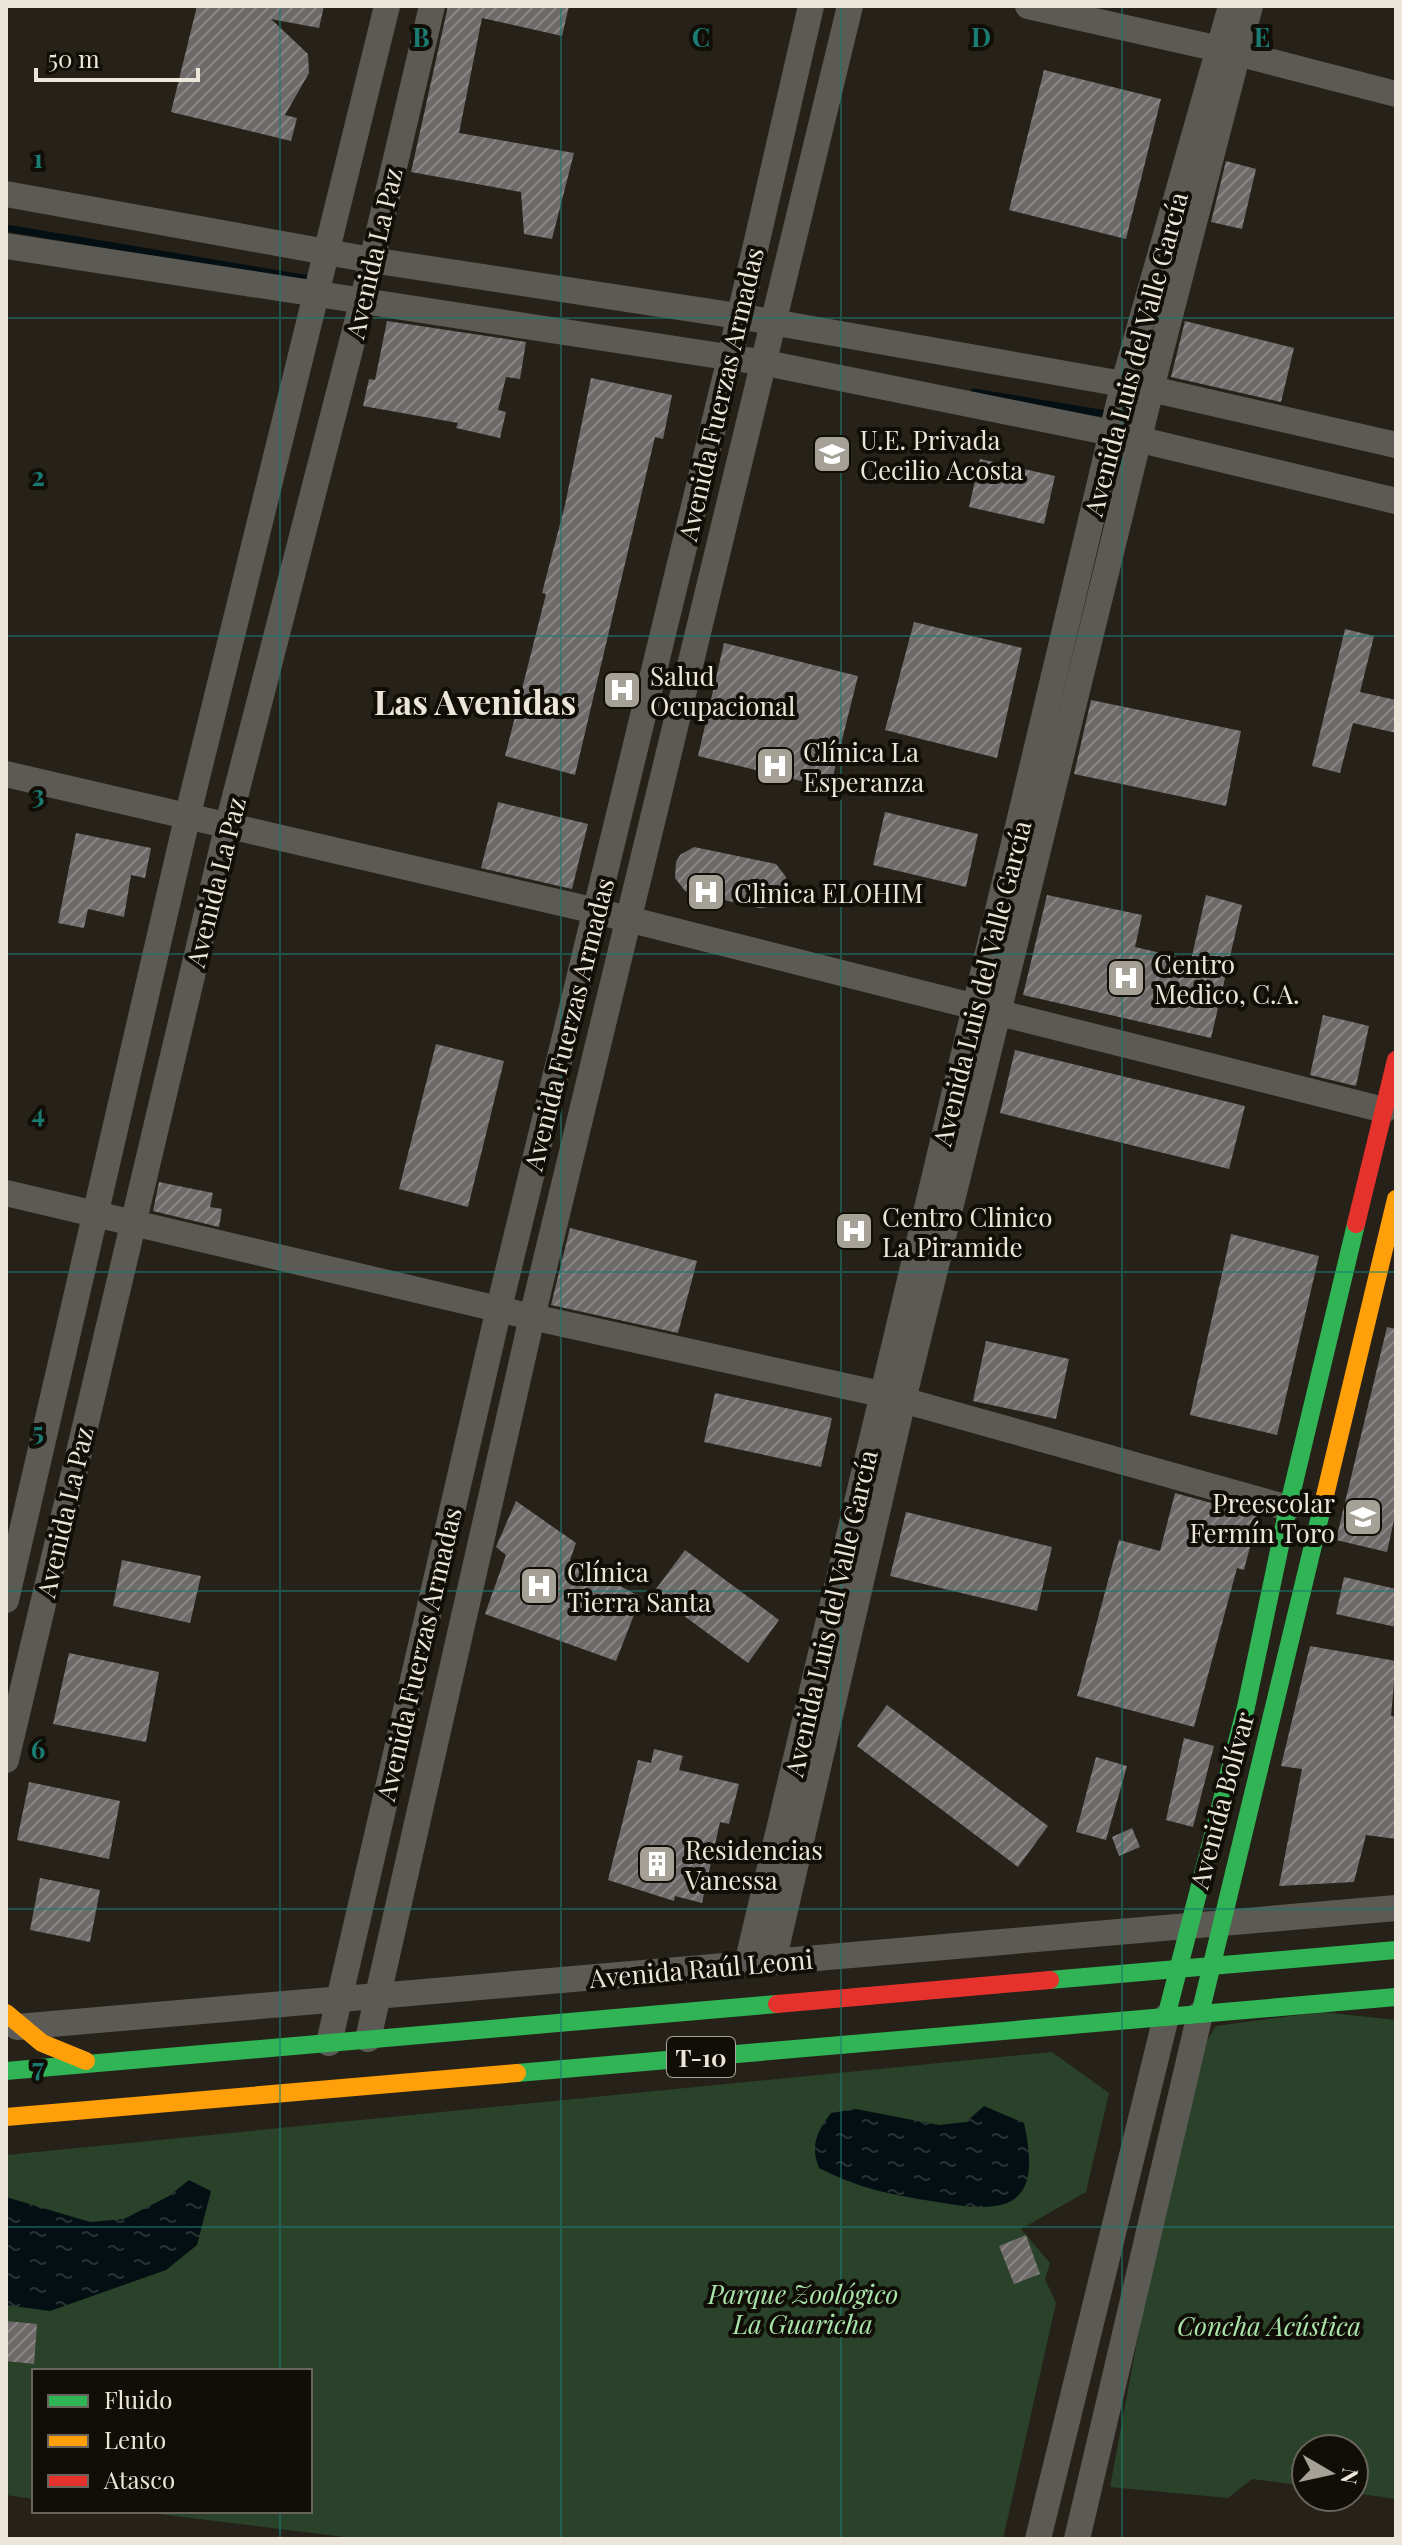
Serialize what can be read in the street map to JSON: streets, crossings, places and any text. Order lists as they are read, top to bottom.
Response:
{
  "streets": {
    "main road": ["Avenida Bolívar", "Avenida Raúl Leoni", "T-10"],
    "street": ["Avenida La Paz", "Avenida Luis del Valle García", "Avenida Fuerzas Armadas"]
  },
  "crossings": [
    ["Avenida Luis del Valle García", "Avenida Raúl Leoni"],
    ["Avenida Fuerzas Armadas", "Avenida Raúl Leoni"],
    ["Avenida Bolívar", "Avenida Raúl Leoni"],
    ["Avenida Bolívar", "T-10"]
  ],
  "districts": ["Las Avenidas"],
  "parks": ["Parque Zoológico La Guaricha", "Concha Acústica"],
  "places": {
    "school or university": ["U.E. Privada Cecilio Acosta", "Preescolar Fermín Toro"],
    "hospital": [
      "Salud Ocupacional",
      "Clínica La Esperanza",
      "Clinica ELOHIM",
      "Centro Medico, C.A.",
      "Centro Clinico La Piramide",
      "Clínica Tierra Santa"
    ],
    "building": ["Residencias Vanessa"]
  },
  "legend": ["Fluido", "Lento", "Atasco"],
  "scale_bar": "50 m",
  "north": "right",
  "grid": {
    "columns": [
      "B",
      "C",
      "D",
      "E"
    ],
    "rows": [
      "1",
      "2",
      "3",
      "4",
      "5",
      "6",
      "7"
    ]
  }
}
